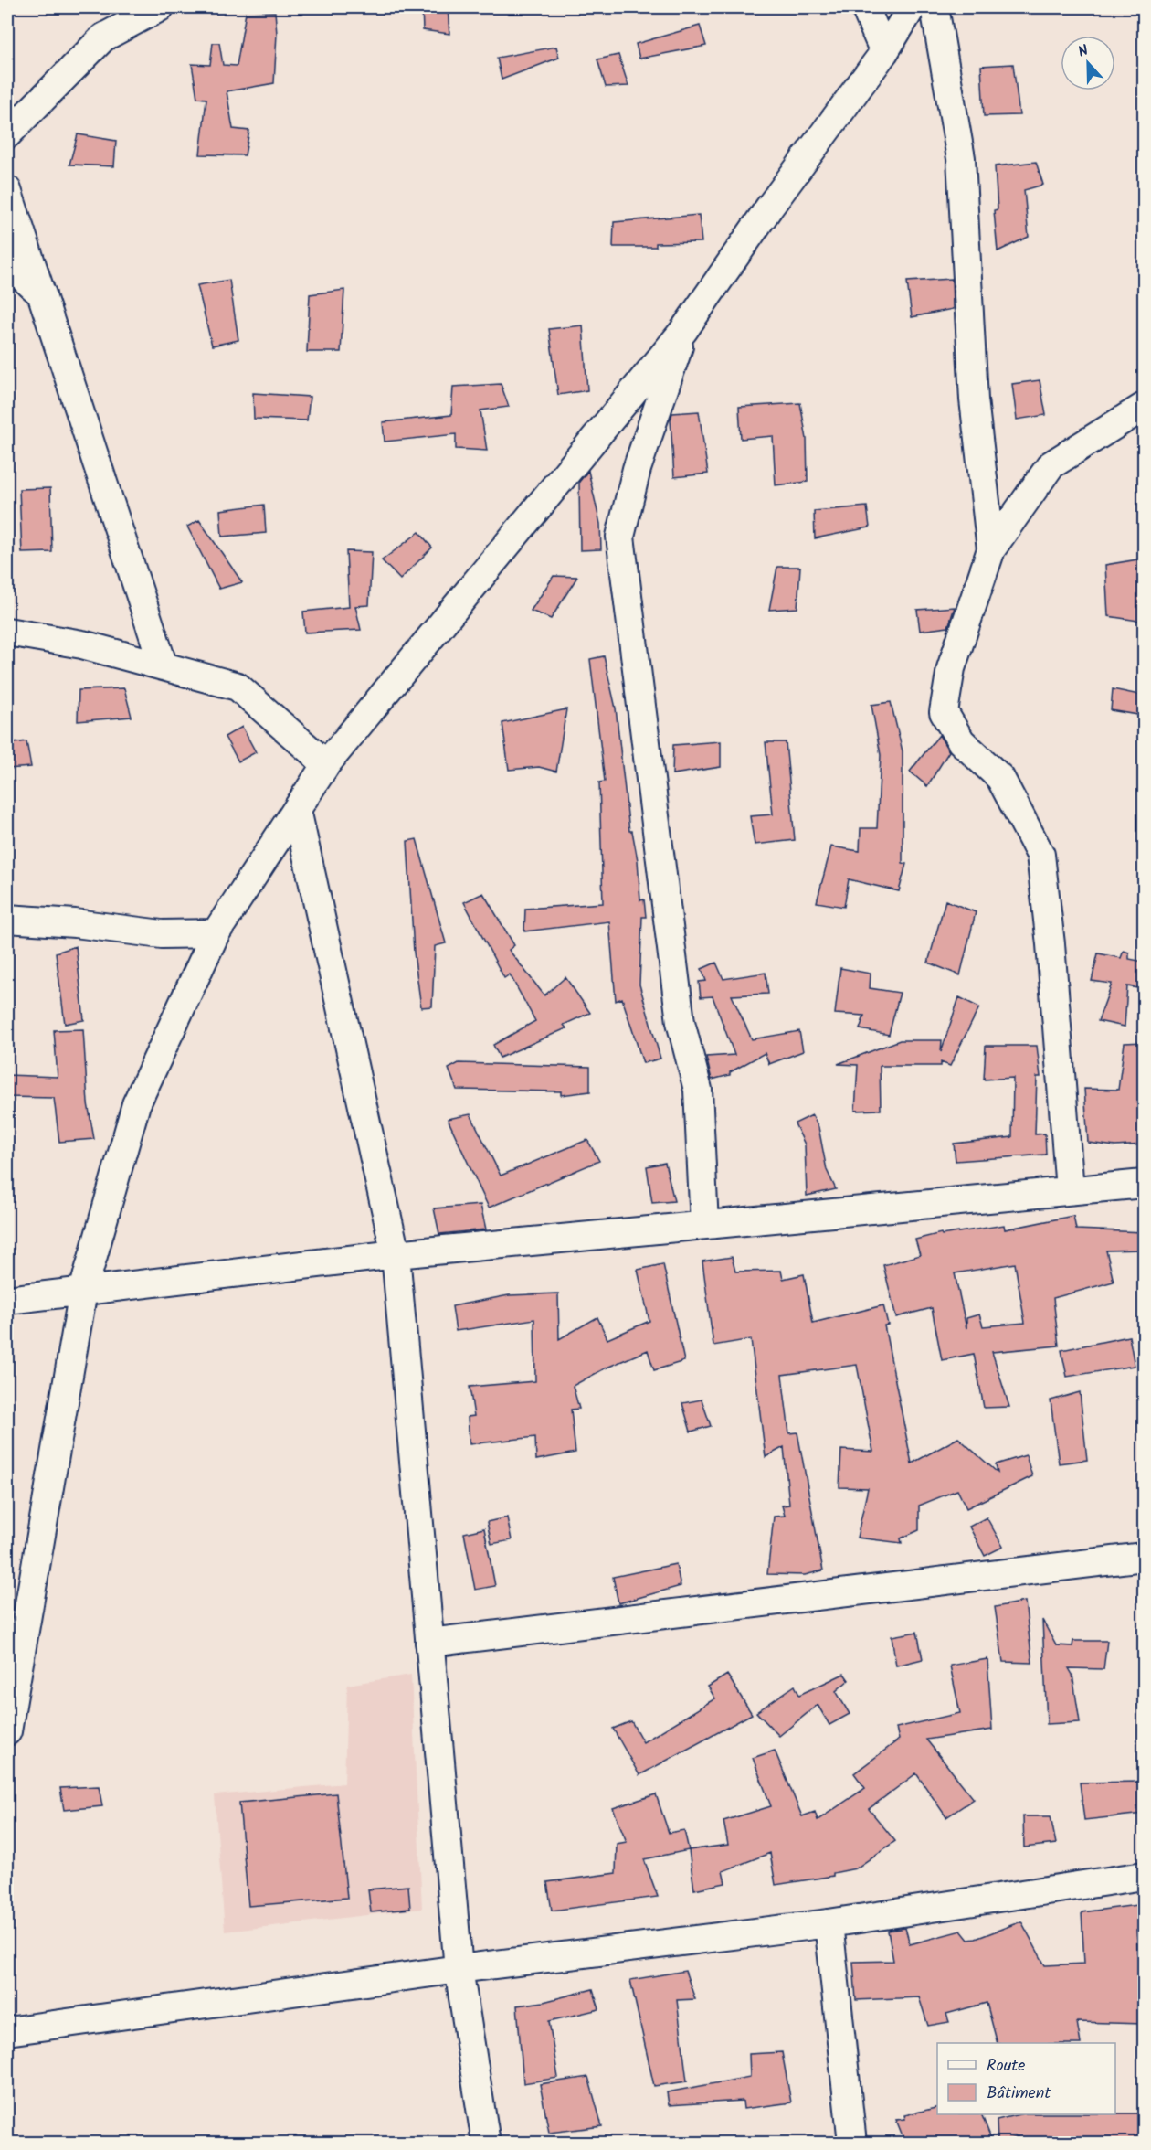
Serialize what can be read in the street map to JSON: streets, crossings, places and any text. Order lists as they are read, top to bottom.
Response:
{
  "legend": ["Route", "Bâtiment"],
  "north": "top"
}
